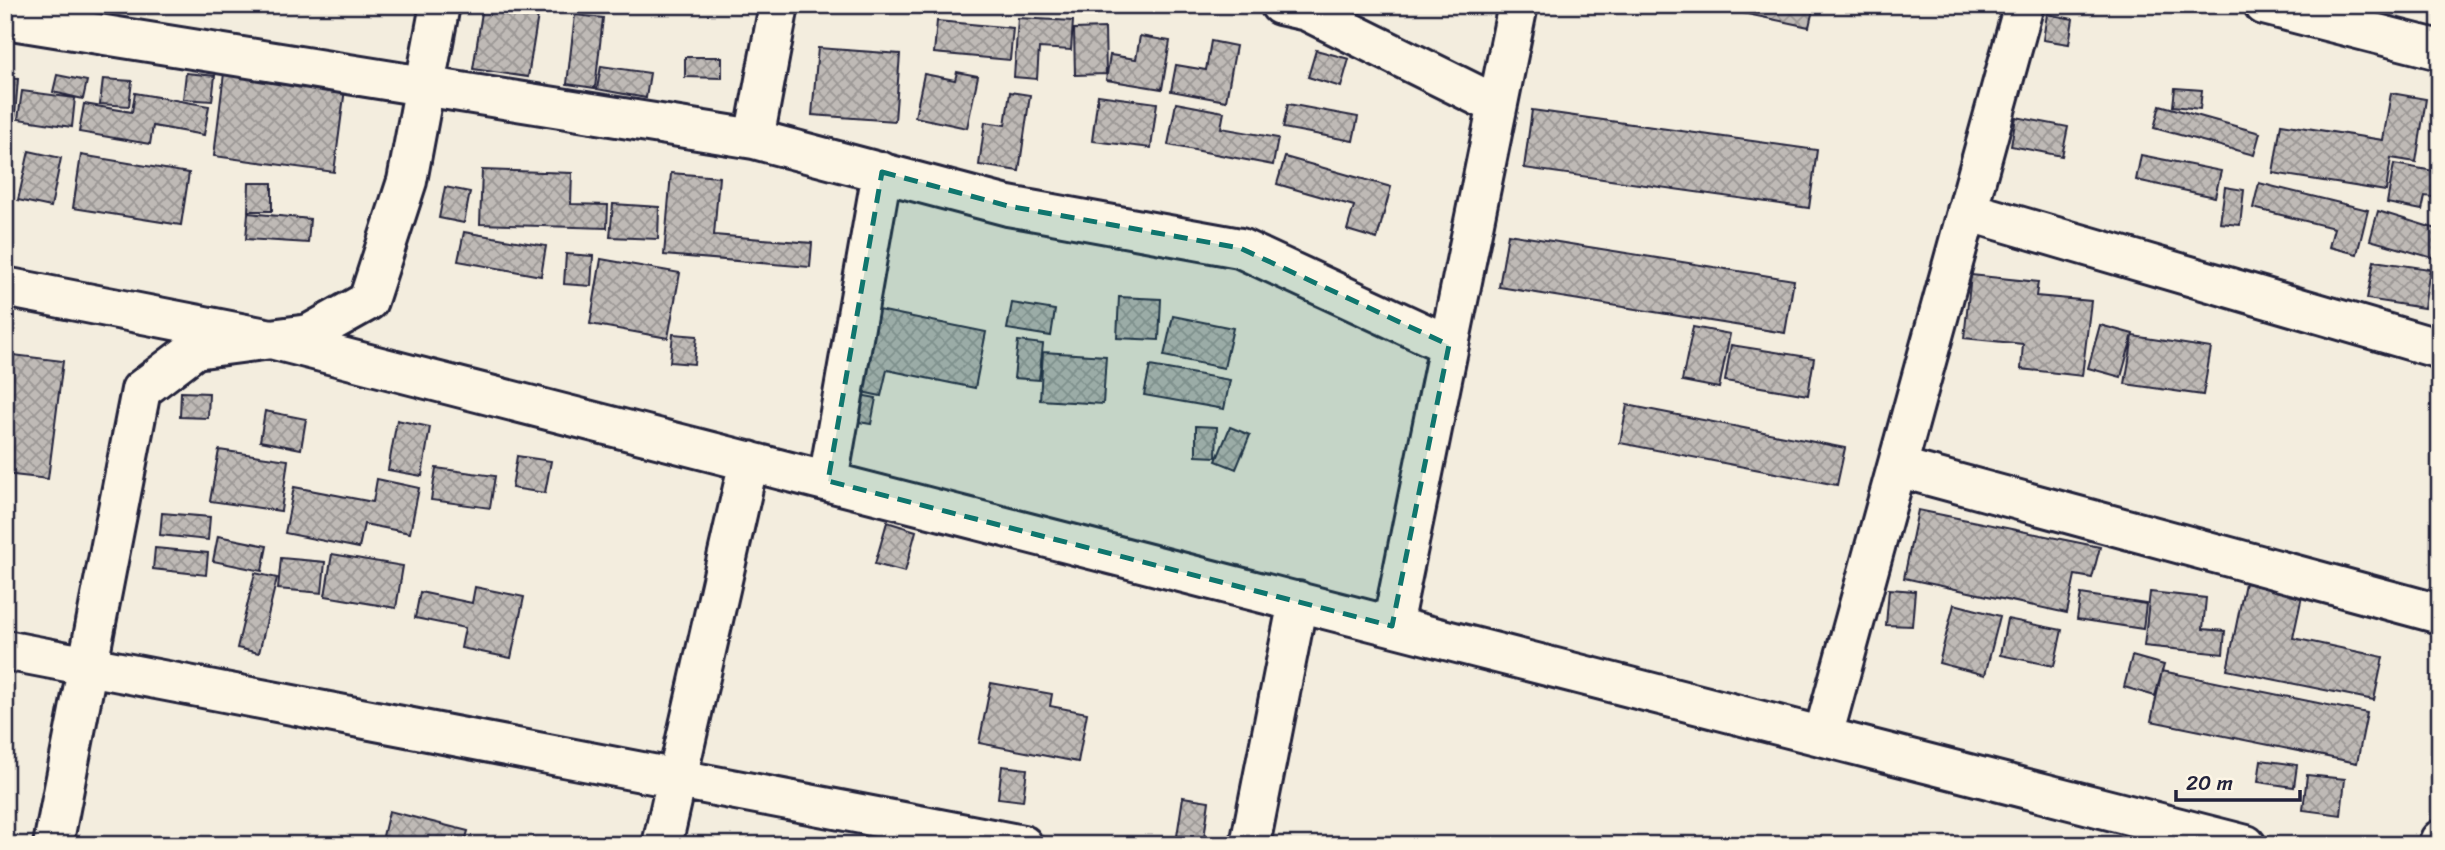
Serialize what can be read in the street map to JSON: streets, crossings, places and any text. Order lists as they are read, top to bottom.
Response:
{
  "scale_bar": "20 m"
}
